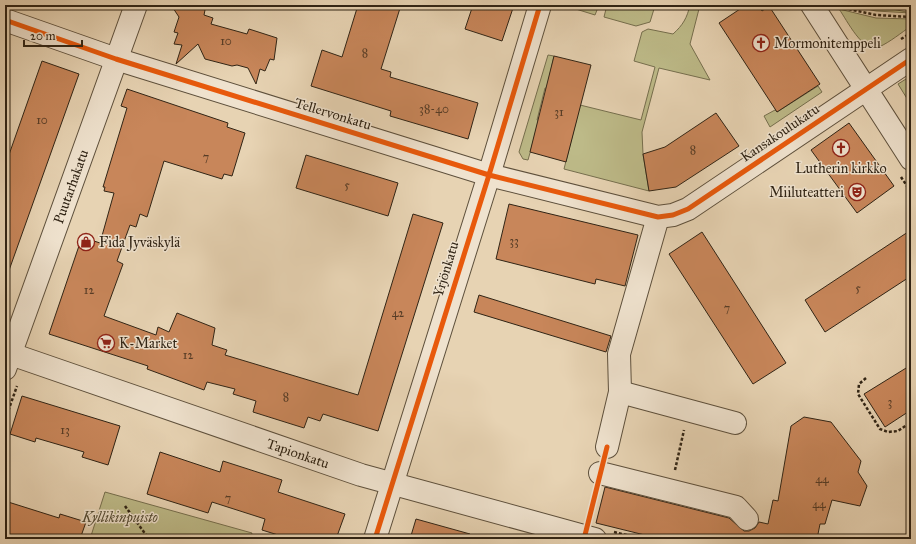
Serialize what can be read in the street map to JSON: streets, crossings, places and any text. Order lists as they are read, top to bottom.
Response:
{
  "streets": {
    "street": [
      "Tellervonkatu",
      "Kansakoulukatu",
      "Puutarhakatu",
      "Yrjönkatu",
      "Tapionkatu"
    ]
  },
  "crossings": [
    ["Tellervonkatu", "Kansakoulukatu"],
    ["Tellervonkatu", "Puutarhakatu"],
    ["Tellervonkatu", "Yrjönkatu"],
    ["Puutarhakatu", "Tapionkatu"],
    ["Yrjönkatu", "Tapionkatu"]
  ],
  "parks": ["Kyllikinpuisto"],
  "places": {
    "church": ["Mormonitemppeli", "Lutherin kirkko"],
    "theatre": ["Miiluteatteri"],
    "shop": ["Fida Jyväskylä"],
    "supermarket": ["K-Market"]
  },
  "house_numbers": [
    "10",
    "8",
    "38-40",
    "31",
    "10",
    "8",
    "7",
    "5",
    "33",
    "5",
    "12",
    "7",
    "42",
    "12",
    "8",
    "3",
    "13",
    "44",
    "7",
    "44"
  ],
  "scale_bar": "20 m"
}
